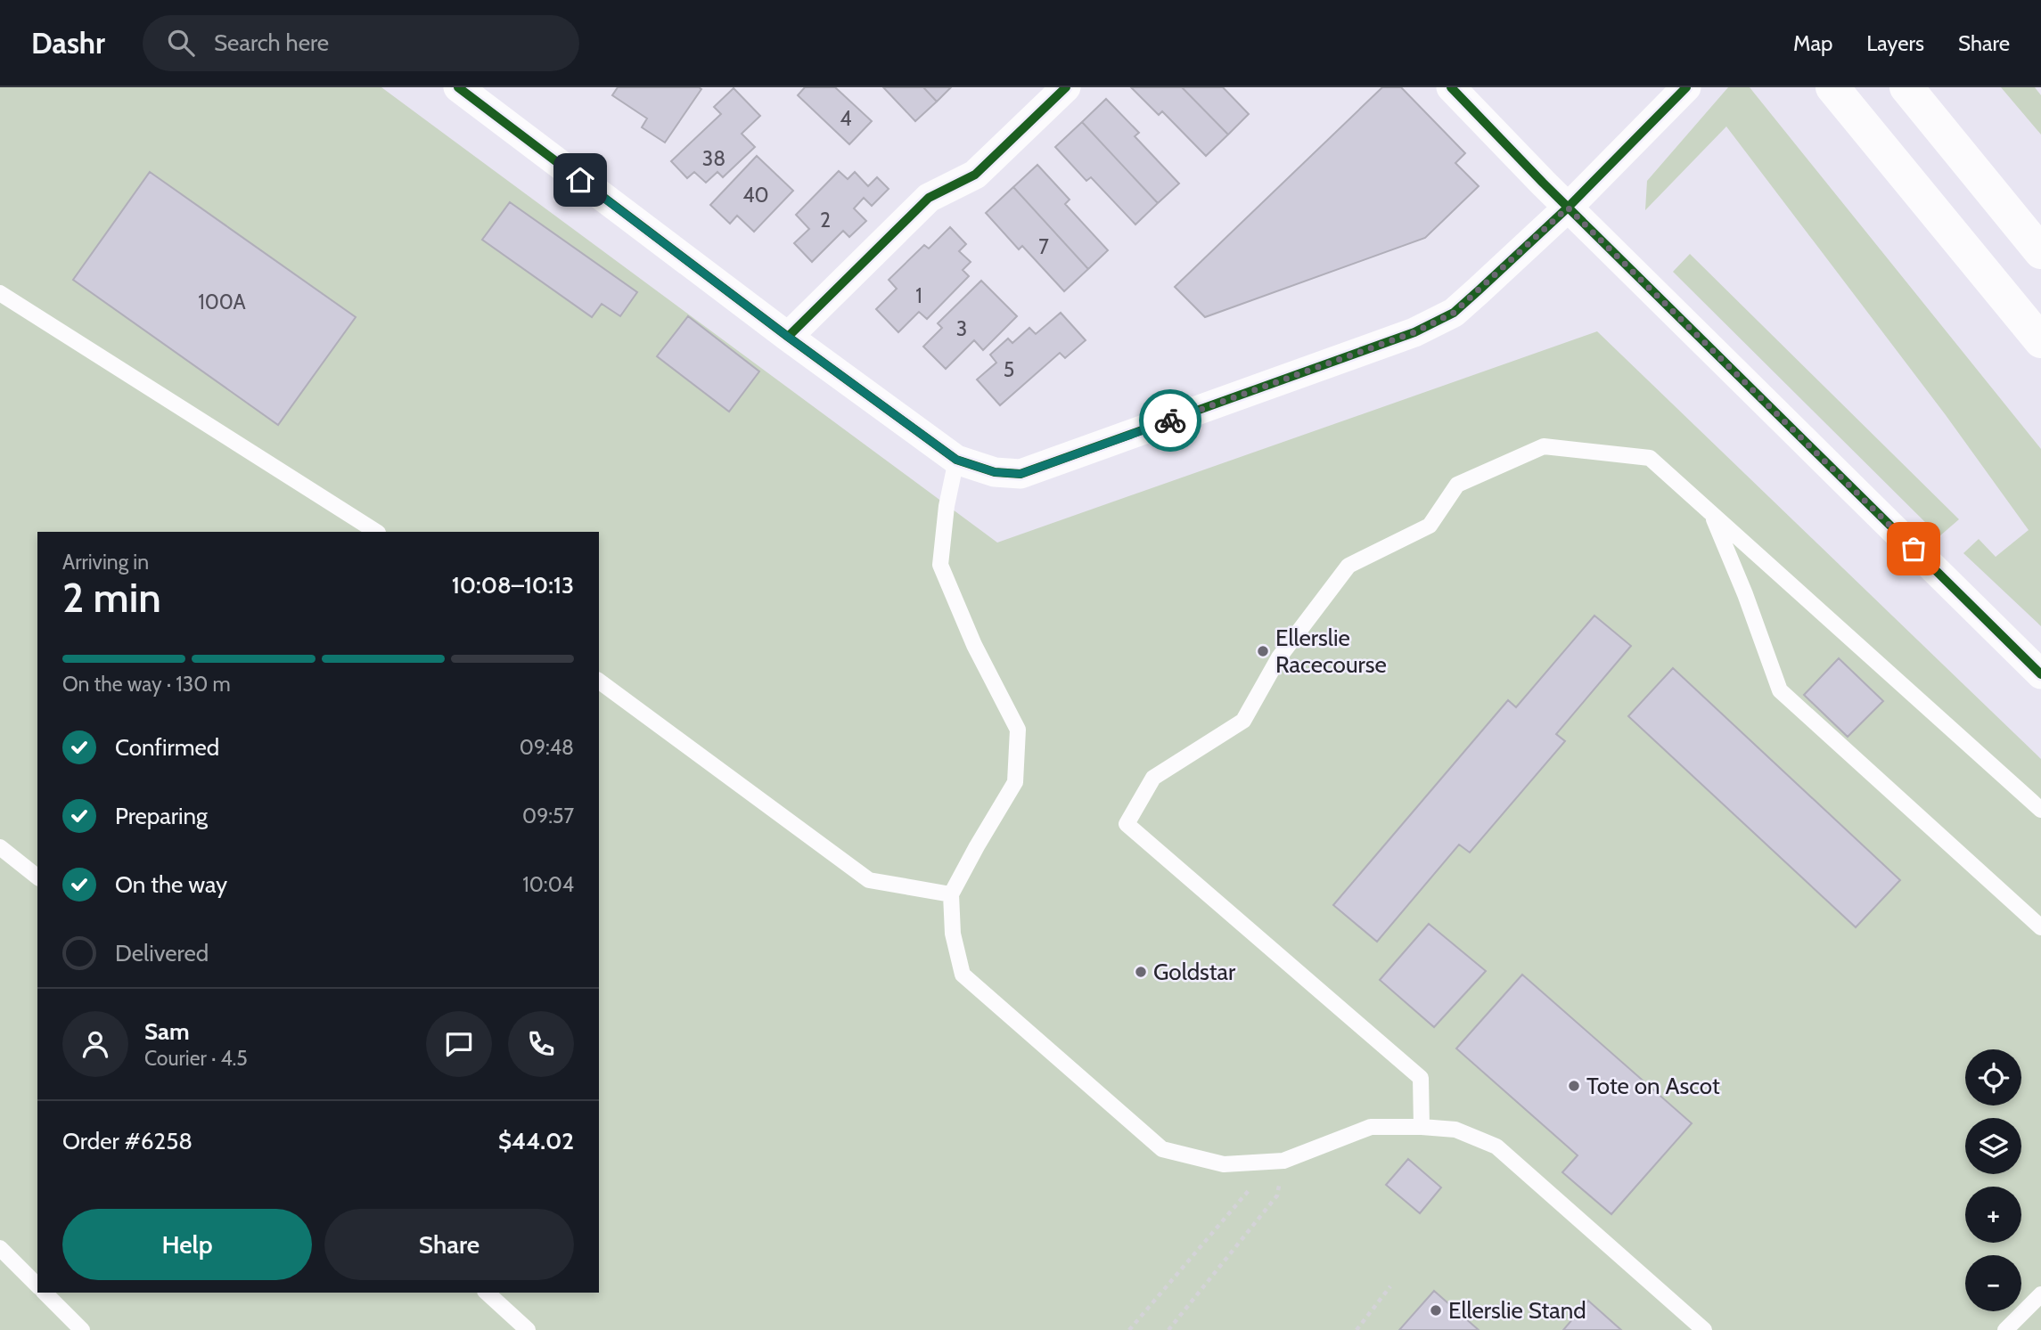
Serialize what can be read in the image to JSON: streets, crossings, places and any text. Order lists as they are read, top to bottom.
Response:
{
  "places": [
    "Ellerslie Racecourse",
    "Goldstar",
    "Tote on Ascot",
    "Ellerslie Stand"
  ],
  "house_numbers": [
    "4",
    "38",
    "40",
    "2",
    "7",
    "1",
    "100A",
    "3",
    "5"
  ],
  "page": {
    "header": "Dashr",
    "search": "Search here",
    "nav": ["Map", "Layers", "Share"],
    "heading": ["2 min", "Arriving in", "10:08–10:13"],
    "panel": [
      "Sam",
      "Courier · 4.5",
      "Order #6258",
      "$44.02"
    ],
    "bar": "On the way · 130 m",
    "list": [
      ["Confirmed", "09:48"],
      ["Preparing", "09:57"],
      ["On the way", "10:04"],
      "Delivered"
    ],
    "map_buttons": ["+", "−"],
    "buttons": ["Help", "Share"]
  }
}
